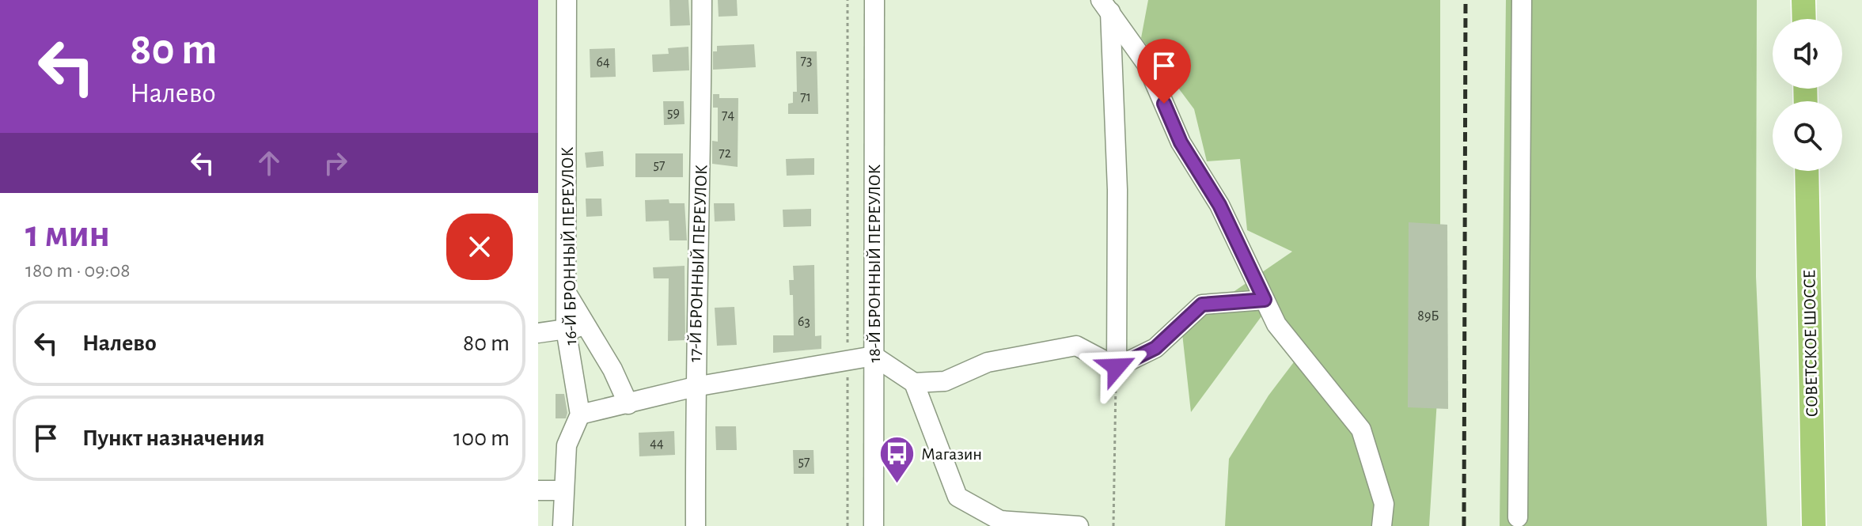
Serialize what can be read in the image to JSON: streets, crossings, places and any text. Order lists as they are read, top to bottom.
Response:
{
  "streets": {
    "main road": ["СОВЕТСКОЕ ШОССЕ"],
    "street": ["16-Й БРОННЫЙ ПЕРЕУЛОК", "17-Й БРОННЫЙ ПЕРЕУЛОК", "18-Й БРОННЫЙ ПЕРЕУЛОК"]
  },
  "places": {
    "bus stop": ["Магазин"]
  },
  "house_numbers": [
    "73",
    "64",
    "71",
    "59",
    "74",
    "72",
    "57",
    "89Б",
    "63",
    "44",
    "57"
  ],
  "page": {
    "turn": ["80 m", "Налево"],
    "heading": ["1 мин", "180 m · 09:08"],
    "list": [
      {
        "name": "Налево",
        "value": "80 m"
      },
      {
        "name": "Пункт назначения",
        "value": "100 m"
      }
    ]
  }
}
